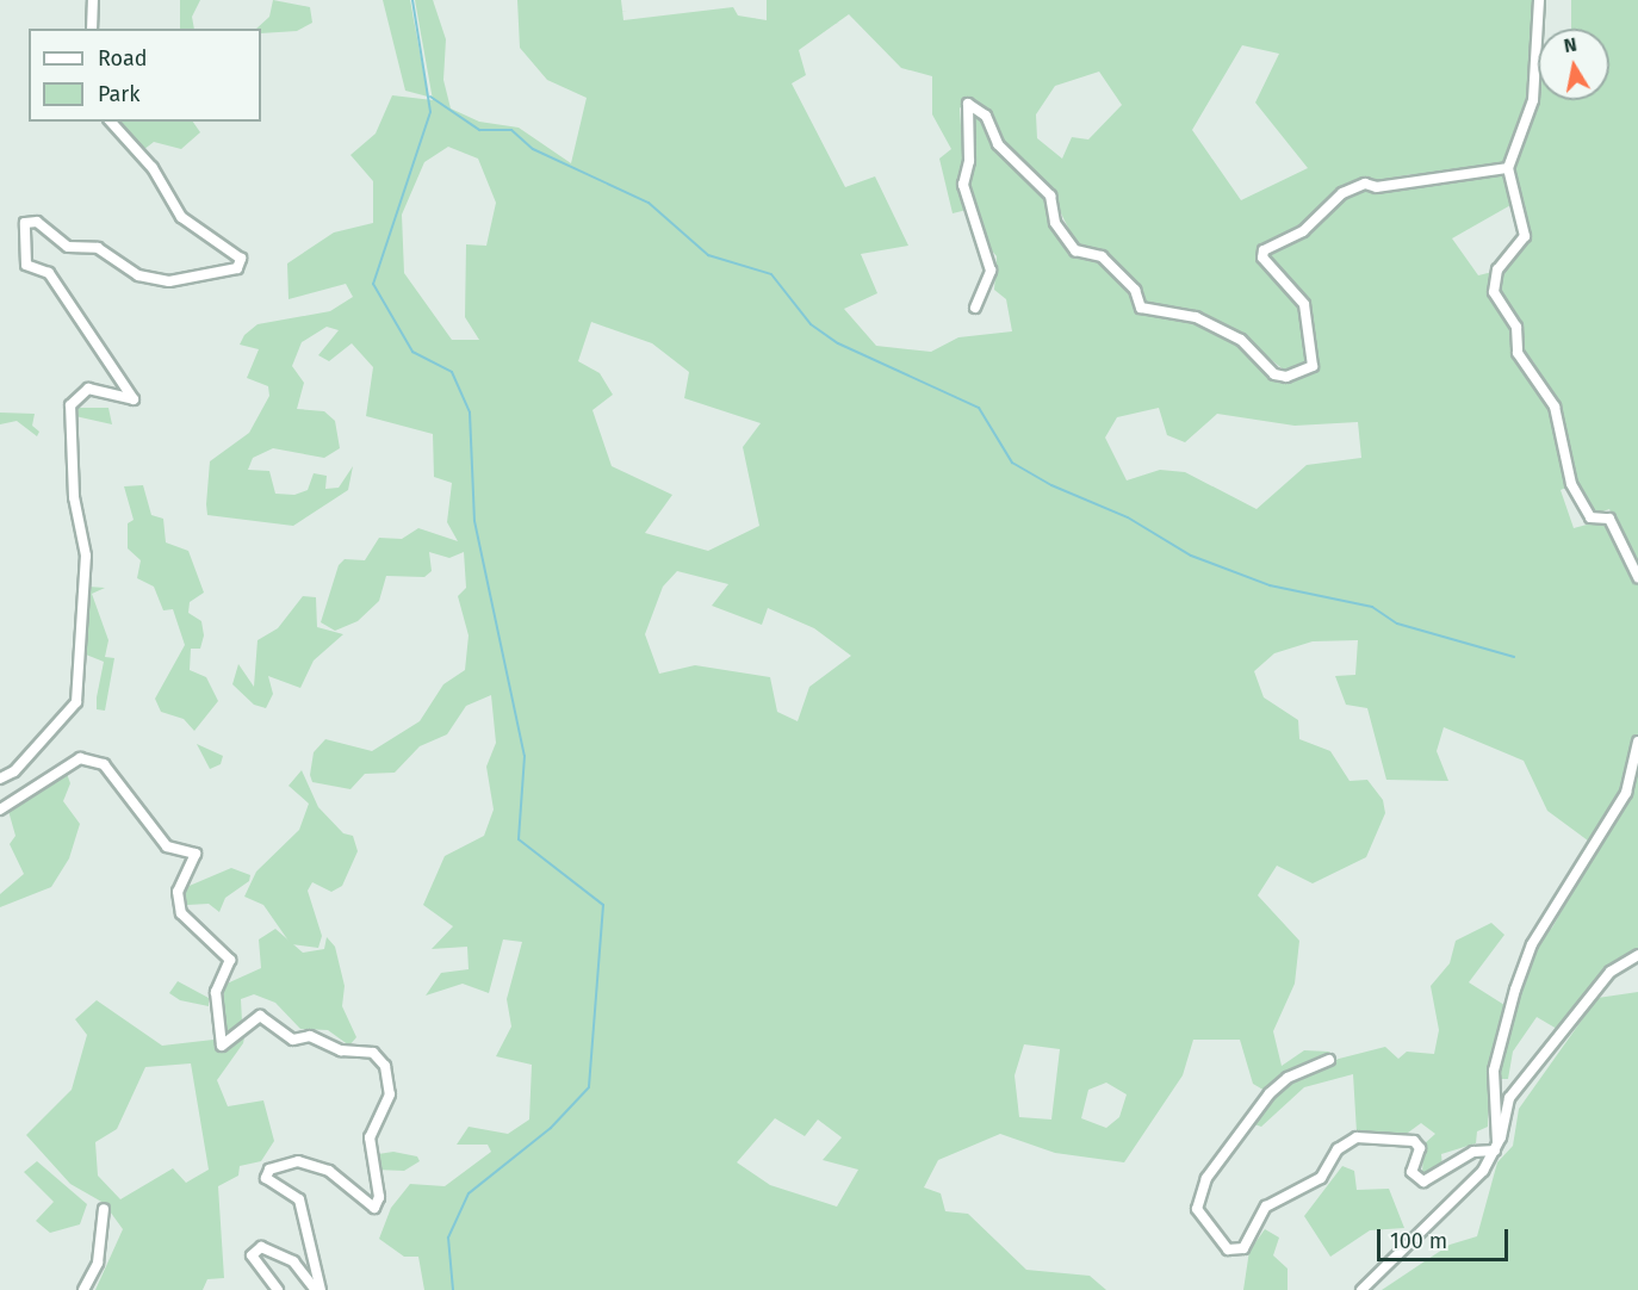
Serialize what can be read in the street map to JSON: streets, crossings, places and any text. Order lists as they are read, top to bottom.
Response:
{
  "legend": ["Road", "Park"],
  "scale_bar": "100 m",
  "north": "top"
}
